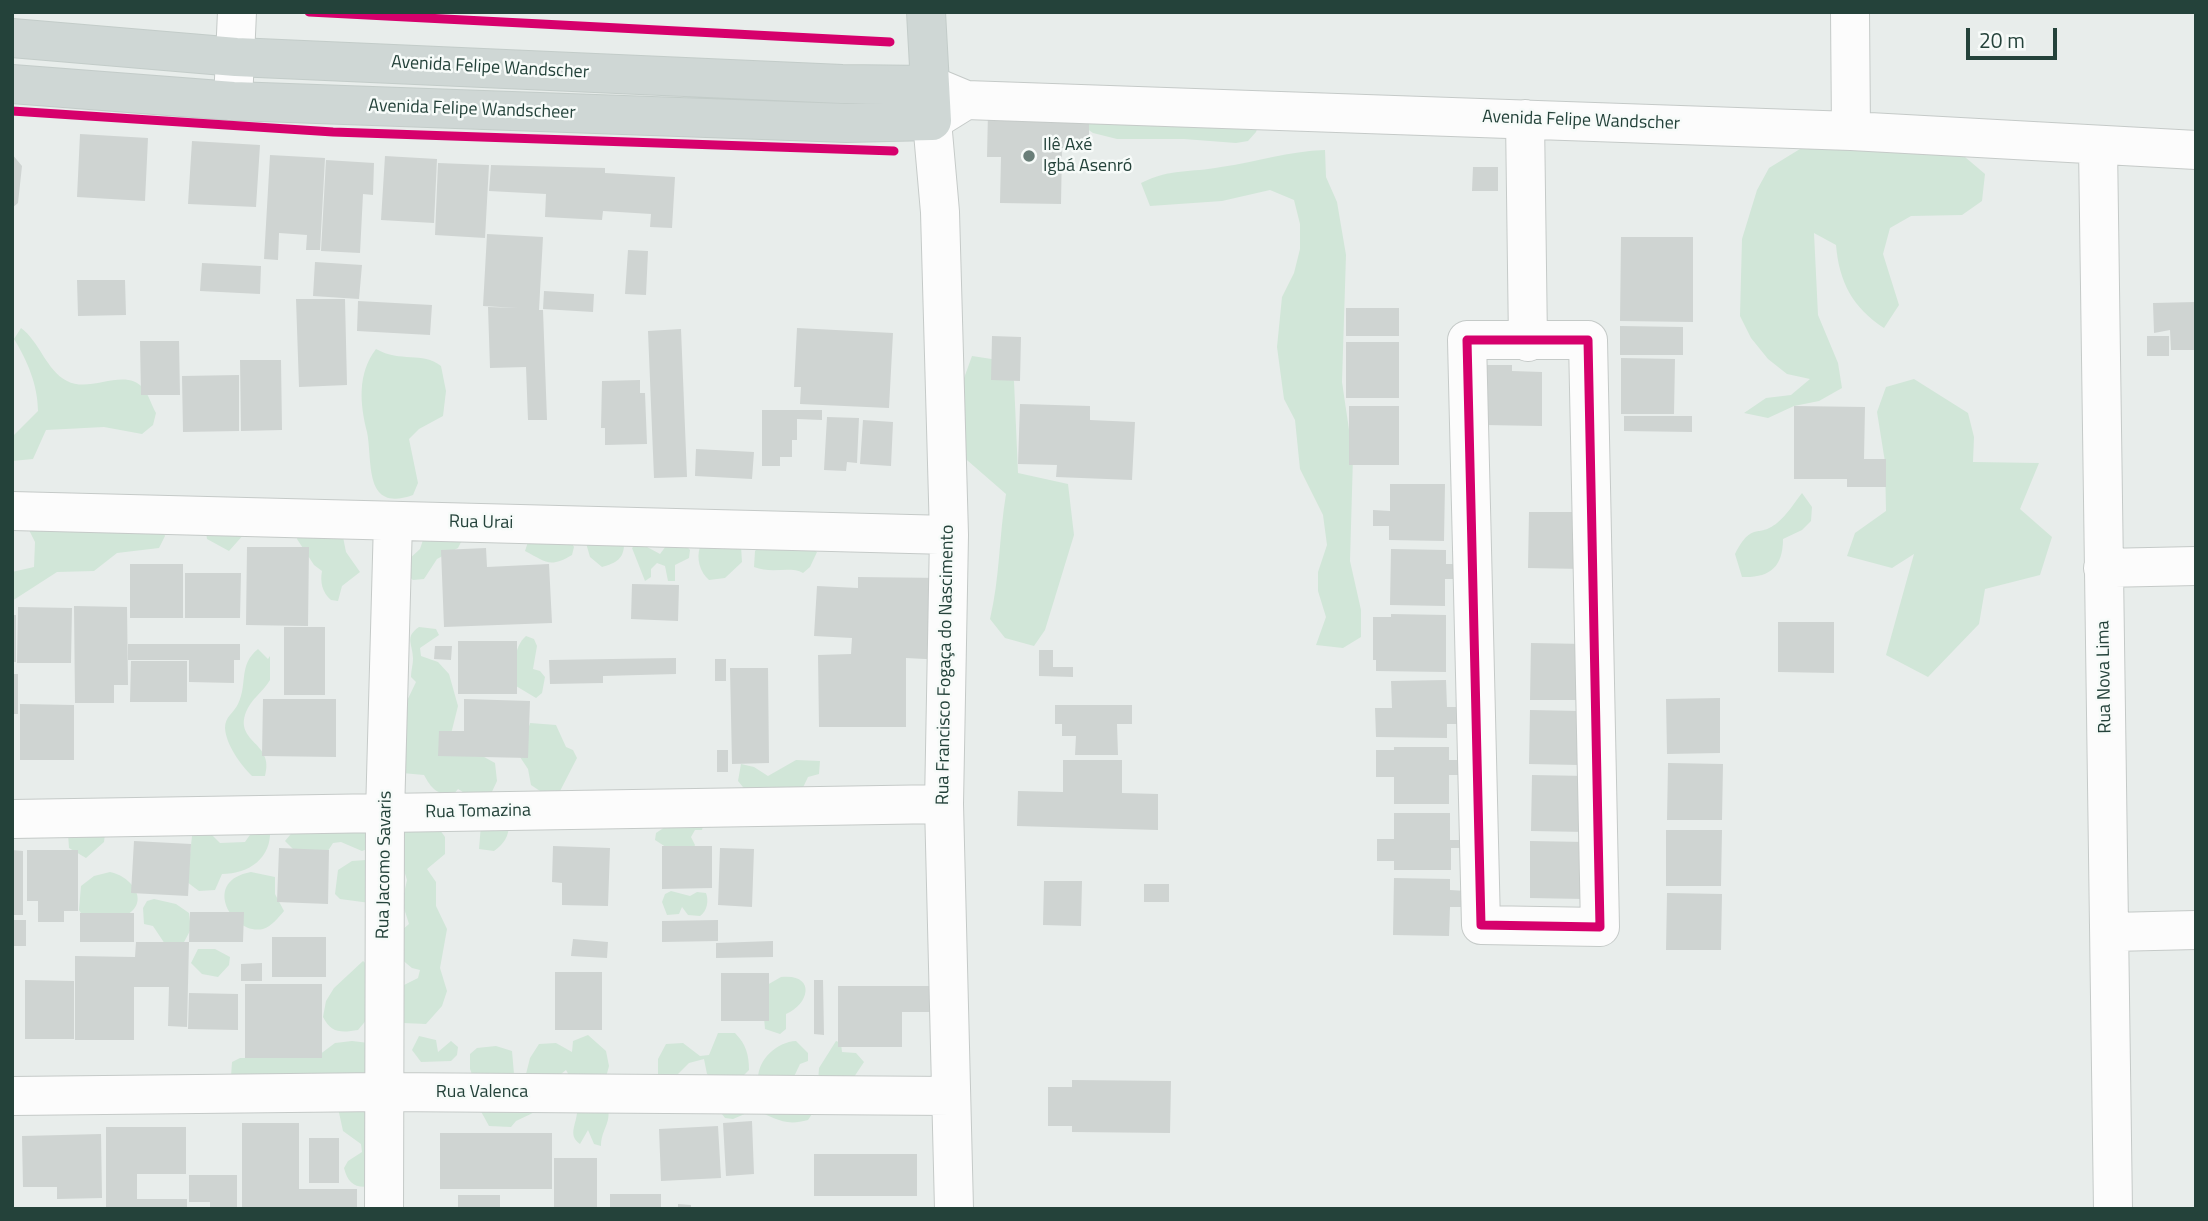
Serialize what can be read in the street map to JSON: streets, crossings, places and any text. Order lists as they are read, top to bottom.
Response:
{
  "streets": {
    "main road": ["Avenida Felipe Wandscher", "Avenida Felipe Wandscheer"],
    "street": [
      "Rua Urai",
      "Rua Francisco Fogaça do Nascimento",
      "Rua Nova Lima",
      "Rua Tomazina",
      "Rua Jacomo Savaris",
      "Rua Valenca"
    ]
  },
  "crossings": [
    ["Avenida Felipe Wandscher", "Avenida Felipe Wandscheer"],
    ["Avenida Felipe Wandscher", "Rua Francisco Fogaça do Nascimento"],
    ["Avenida Felipe Wandscher", "Rua Nova Lima"],
    ["Avenida Felipe Wandscheer", "Rua Francisco Fogaça do Nascimento"],
    ["Rua Urai", "Rua Francisco Fogaça do Nascimento"],
    ["Rua Urai", "Rua Jacomo Savaris"],
    ["Rua Francisco Fogaça do Nascimento", "Rua Tomazina"],
    ["Rua Francisco Fogaça do Nascimento", "Rua Valenca"],
    ["Rua Tomazina", "Rua Jacomo Savaris"],
    ["Rua Jacomo Savaris", "Rua Valenca"]
  ],
  "places": ["Ilê Axé Igbá Asenró"],
  "scale_bar": "20 m"
}
